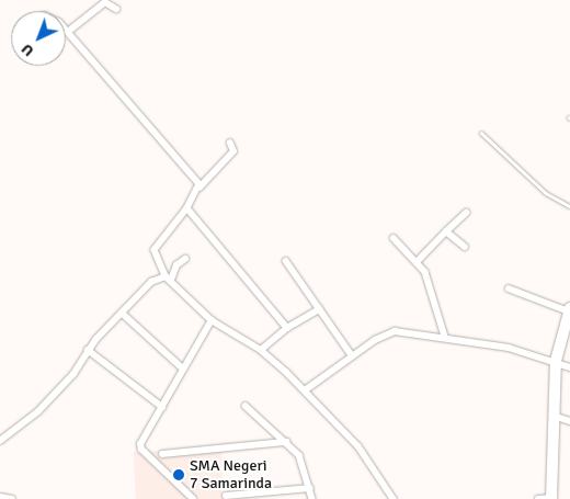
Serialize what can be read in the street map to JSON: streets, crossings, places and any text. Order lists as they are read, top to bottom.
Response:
{
  "places": ["SMA Negeri 7 Samarinda"],
  "north": "bottom left"
}
